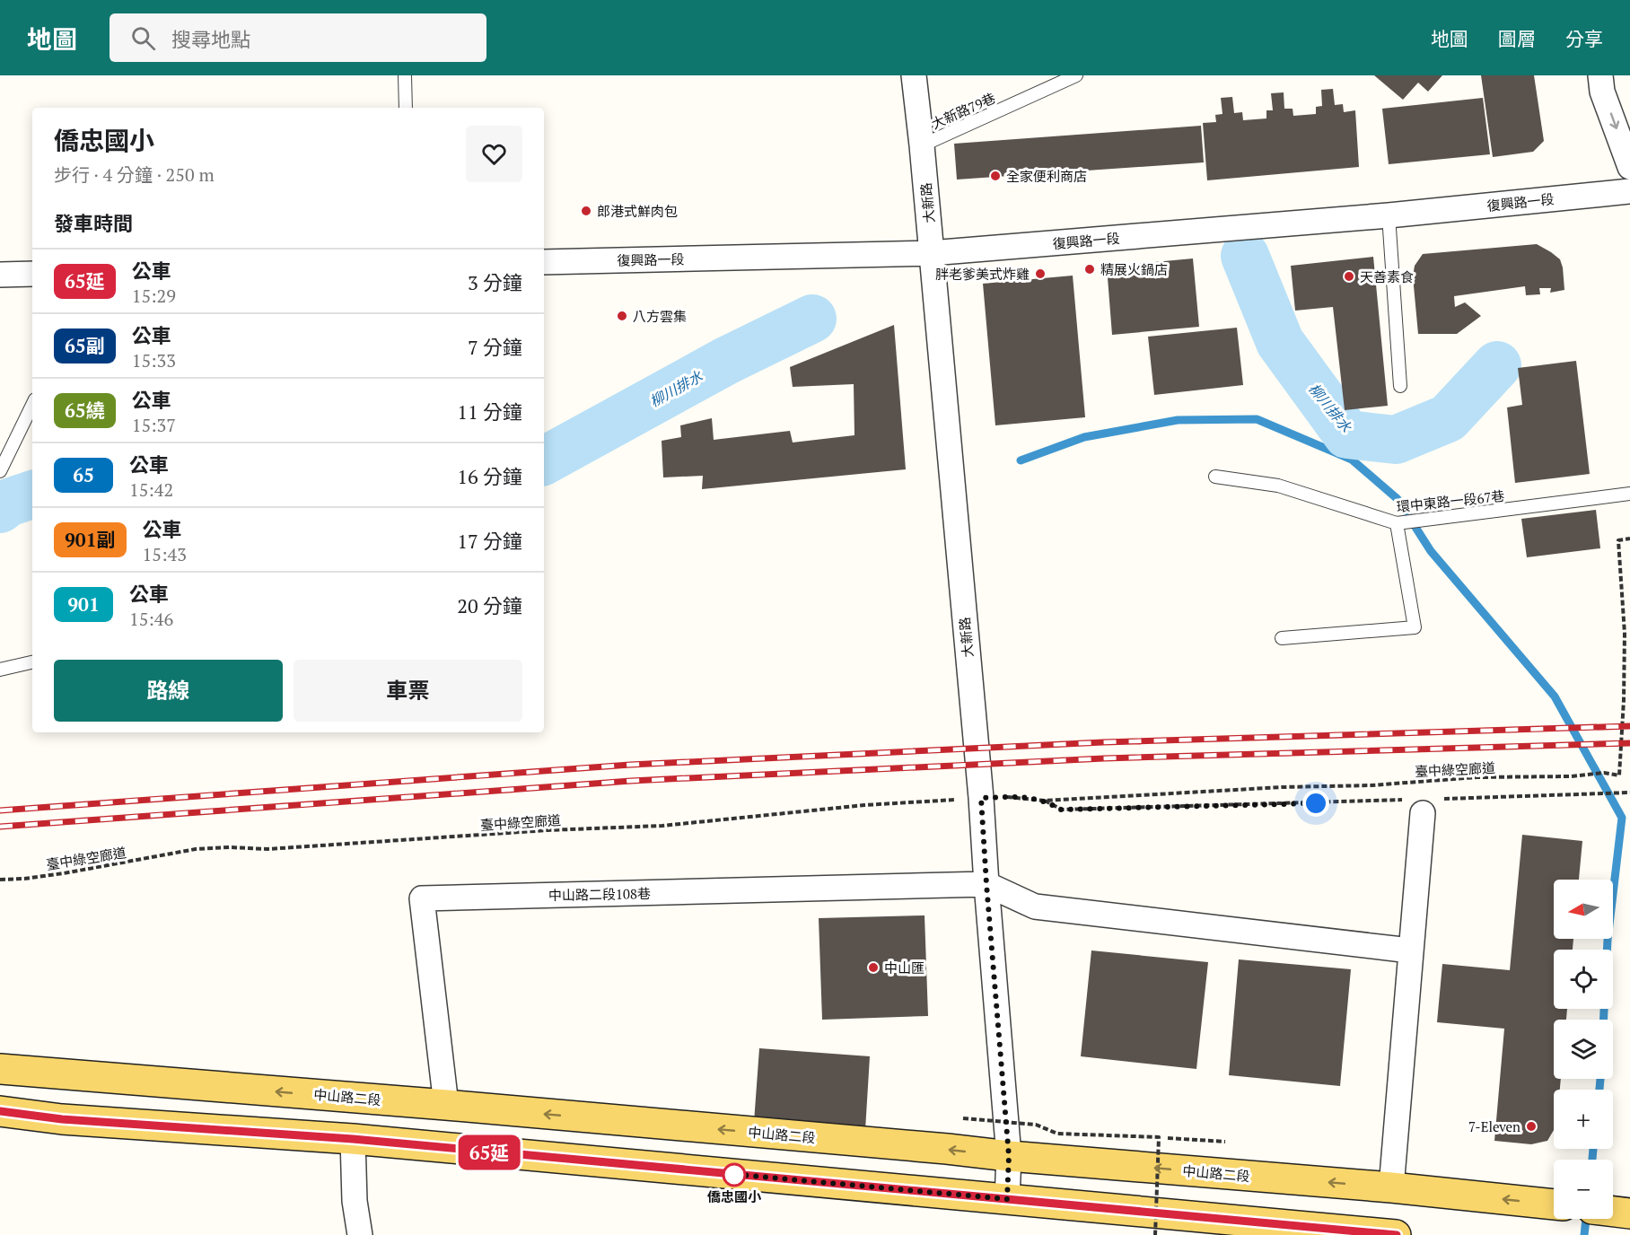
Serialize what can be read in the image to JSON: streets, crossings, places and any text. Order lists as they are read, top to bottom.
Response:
{
  "streets": {
    "main road": ["中山路二段"],
    "street": ["復興路一段", "大新路", "中山路二段108巷"],
    "lane": ["大新路79巷", "環中東路一段67巷"],
    "path": ["臺中綠空廊道"]
  },
  "crossings": [
    ["大新路79巷", "大新路"],
    ["復興路一段", "大新路"],
    ["大新路", "臺中綠空廊道"],
    ["大新路", "中山路二段108巷"],
    ["大新路", "中山路二段"],
    ["中山路二段108巷", "中山路二段"]
  ],
  "water": ["柳川排水"],
  "places": [
    "全家便利商店",
    "郎港式鮮肉包",
    "精展火鍋店",
    "胖老爹美式炸雞",
    "天善素食",
    "八方雲集",
    "中山匯",
    "7-Eleven",
    "僑忠國小"
  ],
  "lines": ["bus line 65延"],
  "north": "left",
  "page": {
    "header": "地圖",
    "search": "搜尋地點",
    "nav": ["地圖", "圖層", "分享"],
    "on_map": "65延",
    "heading": [
      ["僑忠國小", "步行 · 4 分鐘 · 250 m"],
      "發車時間"
    ],
    "list": [
      {
        "mark": "65延",
        "name": "公車",
        "note": "15:29",
        "value": "3 分鐘"
      },
      {
        "mark": "65副",
        "name": "公車",
        "note": "15:33",
        "value": "7 分鐘"
      },
      {
        "mark": "65繞",
        "name": "公車",
        "note": "15:37",
        "value": "11 分鐘"
      },
      {
        "mark": "65",
        "name": "公車",
        "note": "15:42",
        "value": "16 分鐘"
      },
      {
        "mark": "901副",
        "name": "公車",
        "note": "15:43",
        "value": "17 分鐘"
      },
      {
        "mark": "901",
        "name": "公車",
        "note": "15:46",
        "value": "20 分鐘"
      }
    ],
    "buttons": ["路線", "車票"],
    "map_buttons": ["+", "−"]
  }
}
